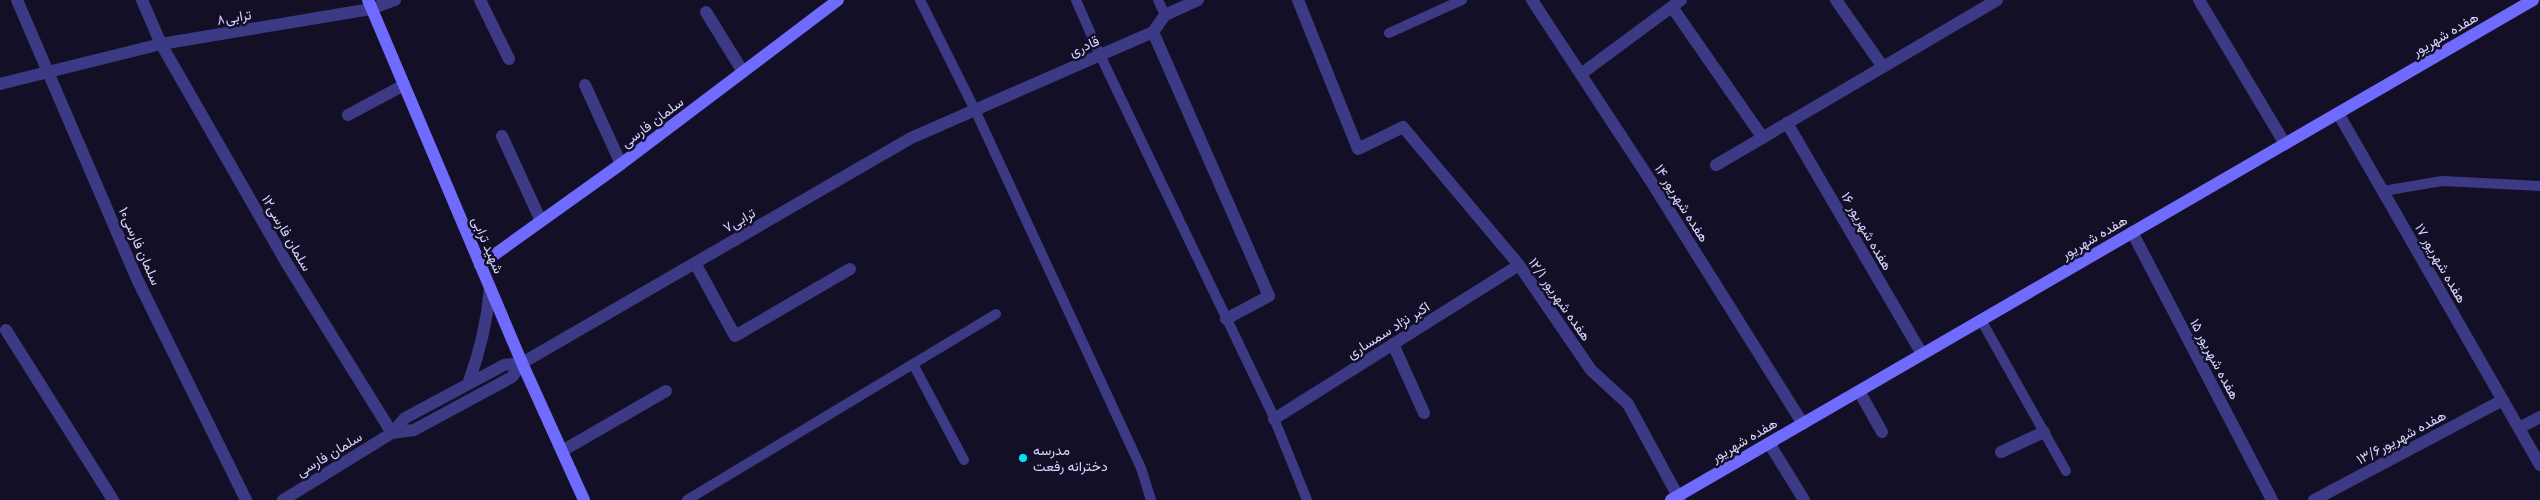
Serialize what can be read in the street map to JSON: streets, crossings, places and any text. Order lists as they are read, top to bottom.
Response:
{
  "streets": {
    "street": [
      "ترابی۸",
      "هفده شهریور",
      "قادری",
      "سلمان فارسی",
      "هفده شهریور ۱۴",
      "ترابی۷",
      "هفده شهریور ۱۶",
      "سلمان فارسی۱۲",
      "شهید ترابی",
      "سلمان فارسی۱۰",
      "هفده شهریور ۱۷",
      "هفده شهریور ۱۲/۱",
      "اکبر نژاد سمساری",
      "هفده شهریور ۱۵",
      "هفده شهریور۱۳/۶"
    ]
  },
  "crossings": [
    ["ترابی۸", "سلمان فارسی۱۲"],
    ["ترابی۸", "شهید ترابی"],
    ["ترابی۸", "سلمان فارسی۱۰"],
    ["هفده شهریور", "هفده شهریور ۱۴"],
    ["هفده شهریور", "هفده شهریور ۱۶"],
    ["هفده شهریور", "هفده شهریور ۱۷"],
    ["هفده شهریور", "هفده شهریور ۱۲/۱"],
    ["هفده شهریور", "هفده شهریور ۱۵"],
    ["قادری", "ترابی۷"],
    ["سلمان فارسی", "ترابی۷"],
    ["سلمان فارسی", "سلمان فارسی۱۲"],
    ["سلمان فارسی", "شهید ترابی"],
    ["ترابی۷", "شهید ترابی"],
    ["هفده شهریور ۱۷", "هفده شهریور۱۳/۶"],
    ["هفده شهریور ۱۲/۱", "اکبر نژاد سمساری"]
  ],
  "places": ["مدرسه دخترانه رفعت"]
}
